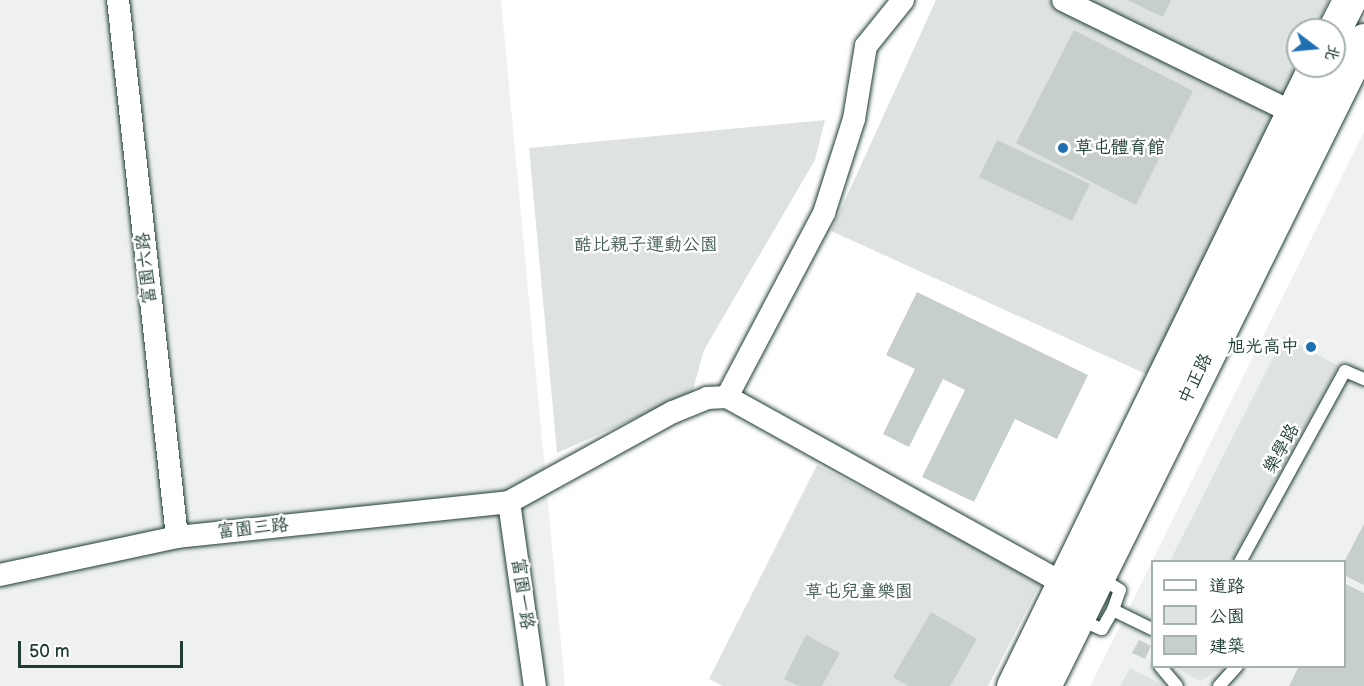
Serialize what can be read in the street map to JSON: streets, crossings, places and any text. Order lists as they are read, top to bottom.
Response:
{
  "streets": {
    "main road": ["中正路"],
    "street": ["富園六路", "富園三路", "富園一路"],
    "lane": ["樂學路"]
  },
  "crossings": [
    ["富園六路", "富園三路"],
    ["富園三路", "富園一路"]
  ],
  "parks": ["酷比親子運動公園", "草屯兒童樂園"],
  "places": ["草屯體育館", "旭光高中"],
  "legend": ["道路", "公園", "建築"],
  "scale_bar": "50 m",
  "north": "right"
}
